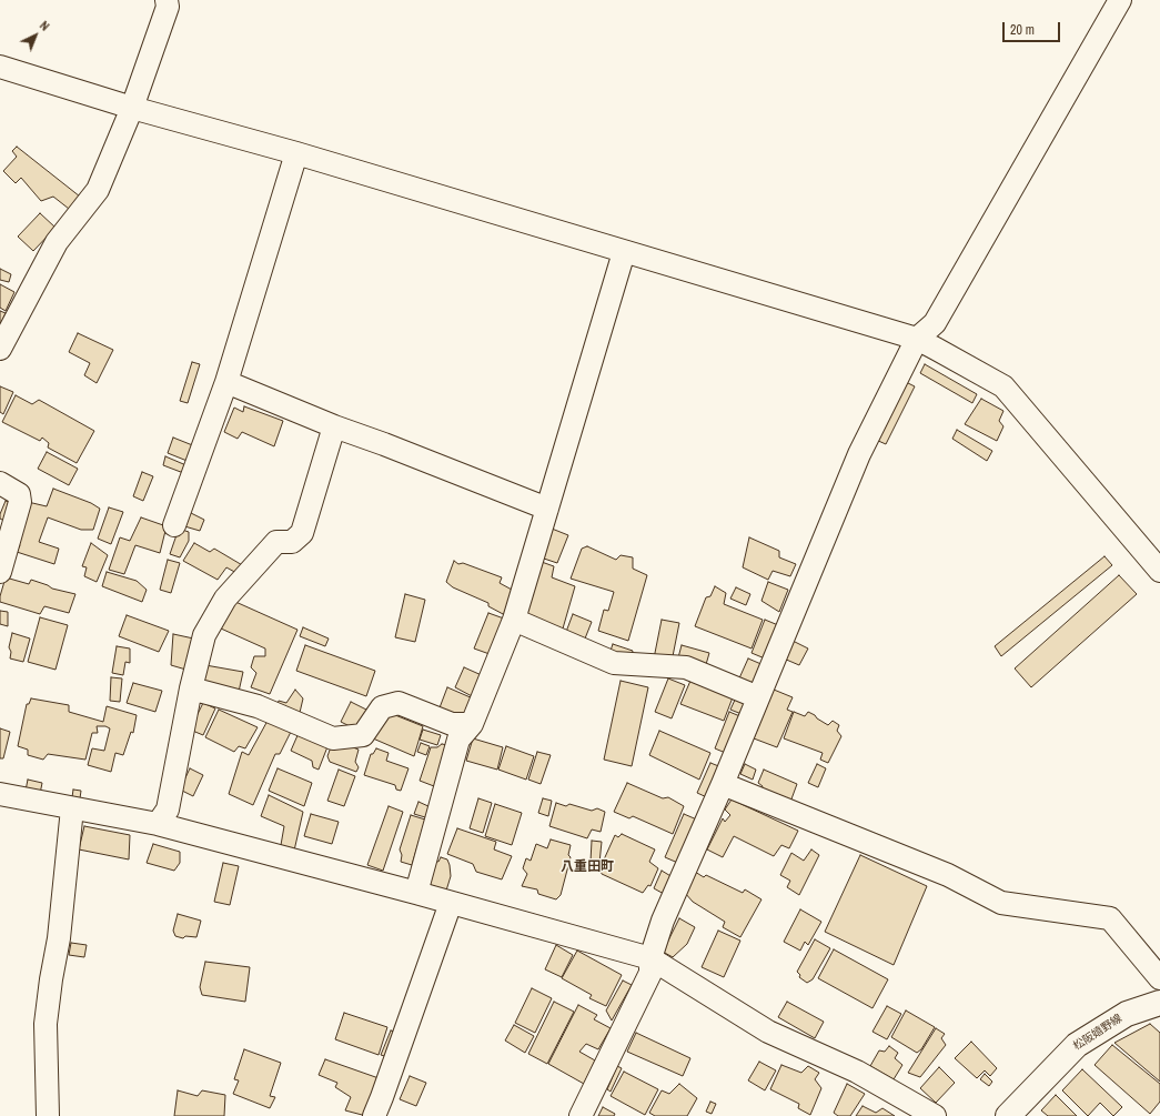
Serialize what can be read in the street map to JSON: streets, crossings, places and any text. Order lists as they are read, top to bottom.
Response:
{
  "streets": {
    "main road": ["松阪嬉野線"]
  },
  "districts": ["八重田町"],
  "scale_bar": "20 m",
  "north": "top right"
}
